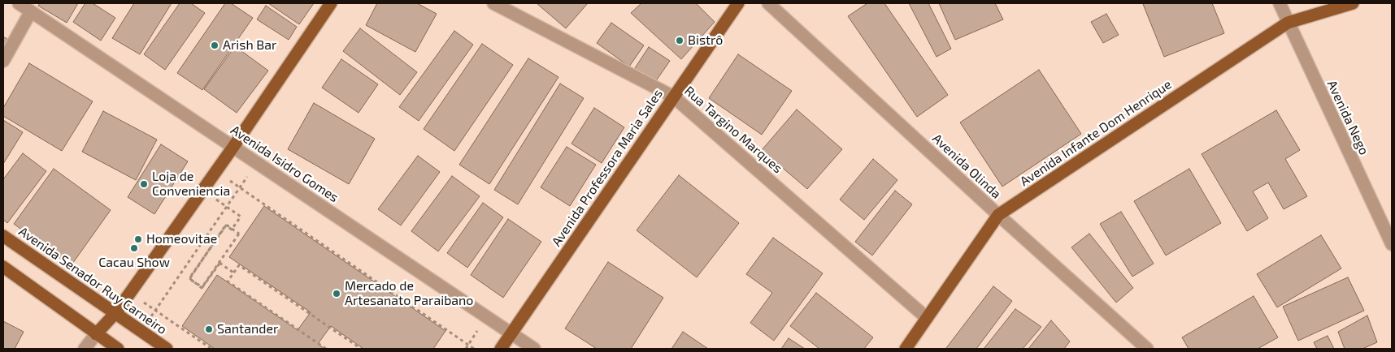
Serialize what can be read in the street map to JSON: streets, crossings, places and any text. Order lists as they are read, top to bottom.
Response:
{
  "streets": {
    "main road": ["Avenida Infante Dom Henrique", "Avenida Professora Maria Sales", "Avenida Senador Ruy Carneiro"],
    "street": [
      "Avenida Nego",
      "Rua Targino Marques",
      "Avenida Isidro Gomes",
      "Avenida Olinda"
    ]
  },
  "crossings": [
    ["Avenida Nego", "Avenida Infante Dom Henrique"],
    ["Rua Targino Marques", "Avenida Infante Dom Henrique"],
    ["Rua Targino Marques", "Avenida Professora Maria Sales"],
    ["Avenida Infante Dom Henrique", "Avenida Olinda"],
    ["Avenida Isidro Gomes", "Avenida Professora Maria Sales"]
  ],
  "places": [
    "Bistrô",
    "Arish Bar",
    "Loja de Conveniencia",
    "Homeovitae",
    "Cacau Show",
    "Mercado de Artesanato Paraibano",
    "Santander"
  ]
}
